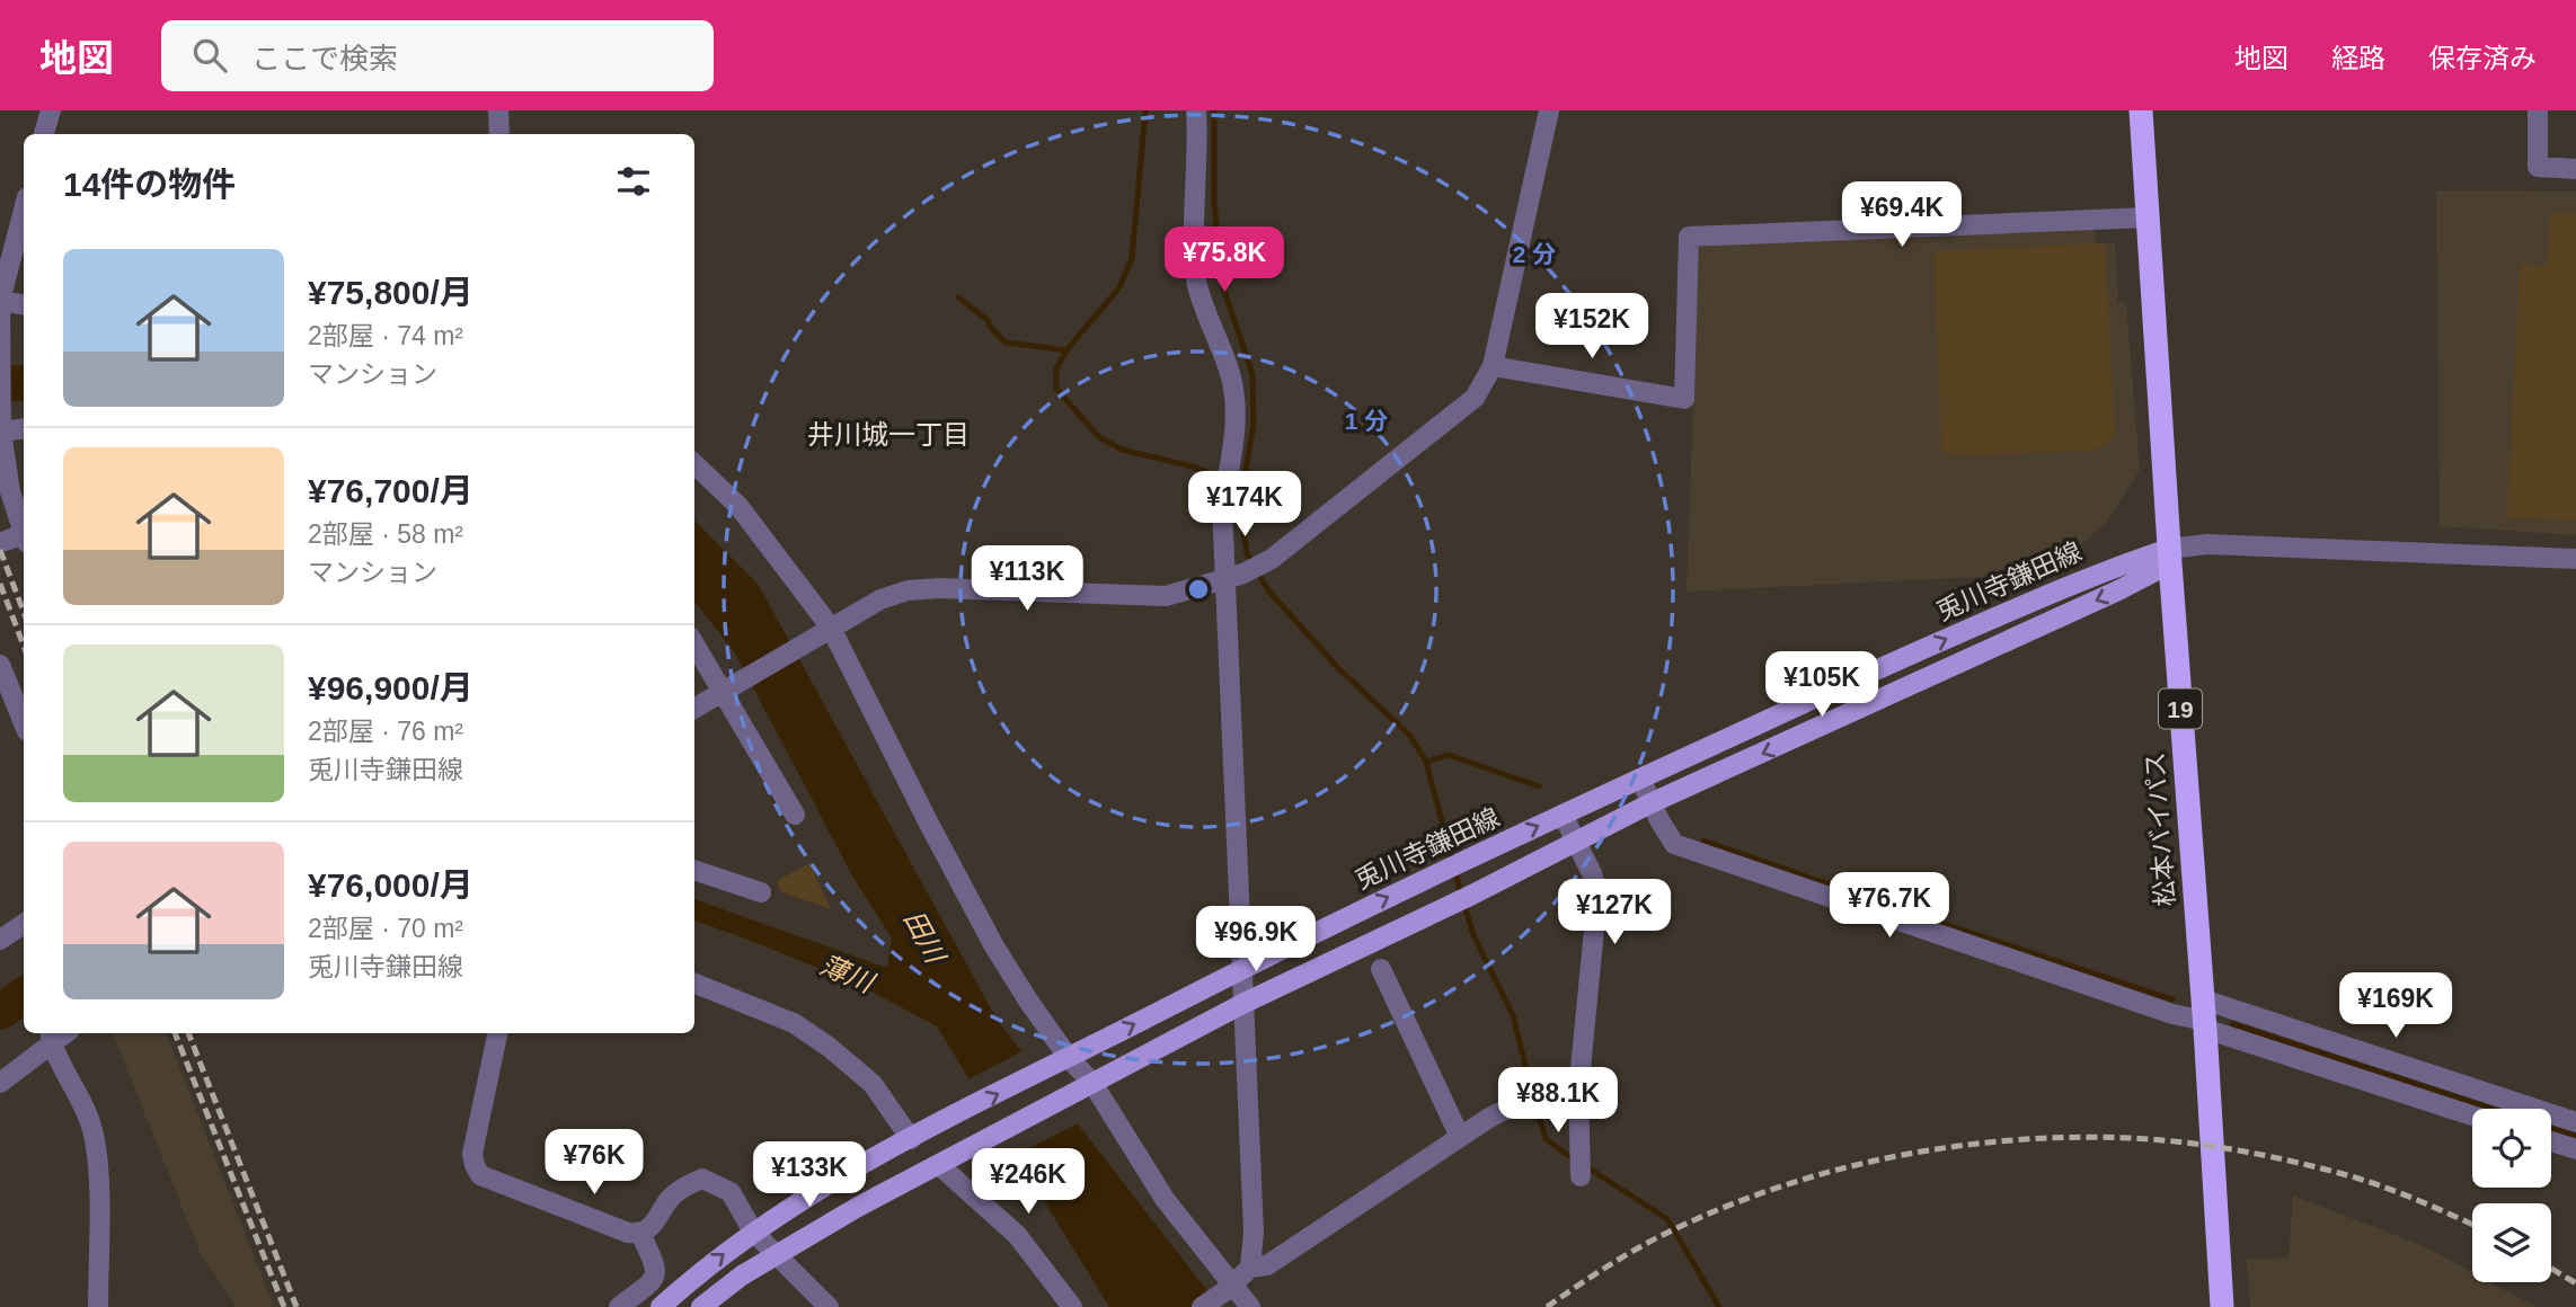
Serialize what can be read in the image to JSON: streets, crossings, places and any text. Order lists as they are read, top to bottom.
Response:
{
  "streets": {
    "highway": ["19", "松本バイパス"],
    "main road": ["兎川寺鎌田線"]
  },
  "crossings": [
    ["兎川寺鎌田線", "松本バイパス"]
  ],
  "districts": ["井川城一丁目"],
  "water": ["田川", "薄川"],
  "page": {
    "header": "地図",
    "search": "ここで検索",
    "nav": ["地図", "経路", "保存済み"],
    "heading": "14件の物件",
    "price": [
      "¥69.4K",
      "¥75.8K",
      "¥152K",
      "¥174K",
      "¥113K",
      "¥105K",
      "¥76.7K",
      "¥127K",
      "¥96.9K",
      "¥169K",
      "¥88.1K",
      "¥76K",
      "¥133K",
      "¥246K"
    ],
    "list": [
      {
        "name": "¥75,800/月",
        "note": "2部屋 · 74 m² · マンション"
      },
      {
        "name": "¥76,700/月",
        "note": "2部屋 · 58 m² · マンション"
      },
      {
        "name": "¥96,900/月",
        "note": "2部屋 · 76 m² · 兎川寺鎌田線"
      },
      {
        "name": "¥76,000/月",
        "note": "2部屋 · 70 m² · 兎川寺鎌田線"
      }
    ]
  },
  "rings": ["2 分", "1 分"]
}
